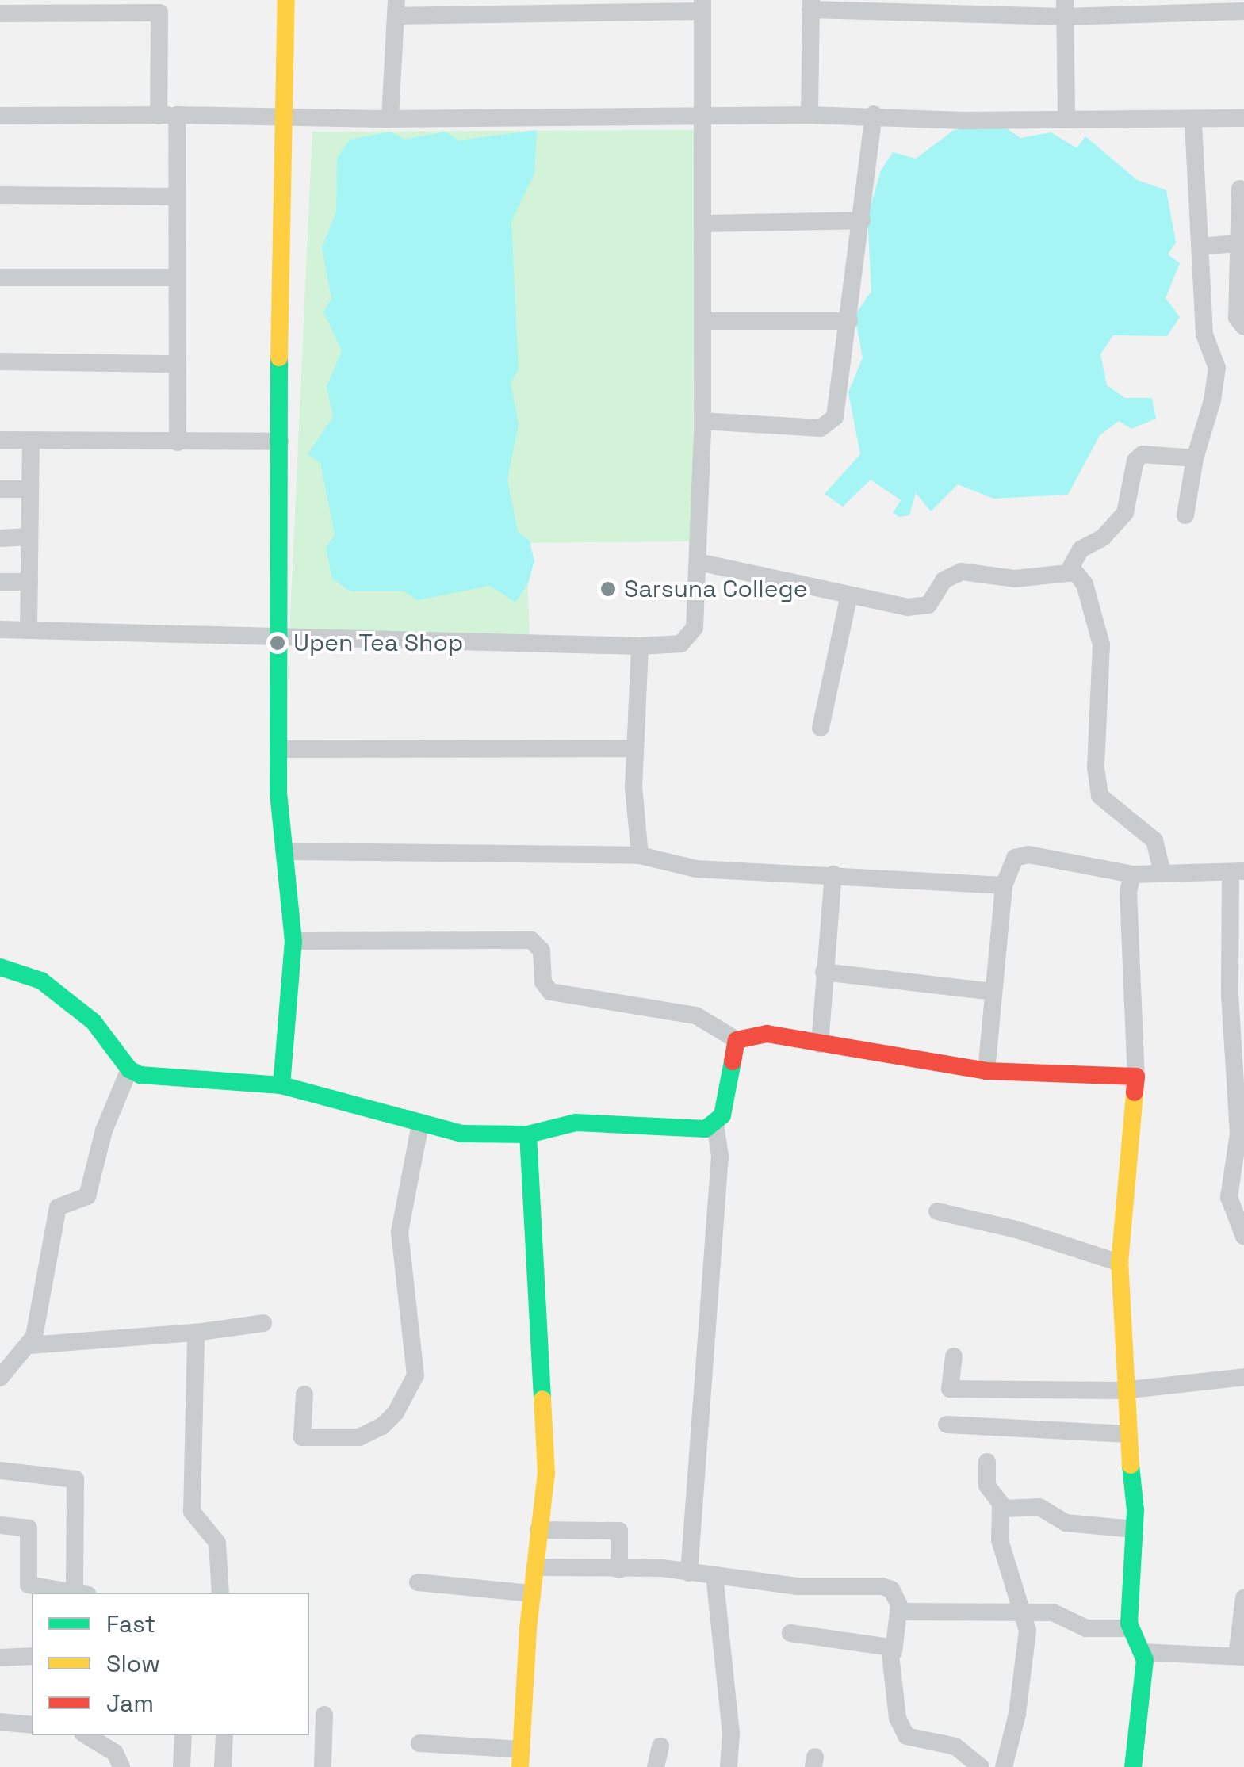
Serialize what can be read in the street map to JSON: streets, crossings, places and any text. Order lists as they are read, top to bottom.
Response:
{
  "places": ["Sarsuna College", "Upen Tea Shop"],
  "legend": ["Fast", "Slow", "Jam"]
}
